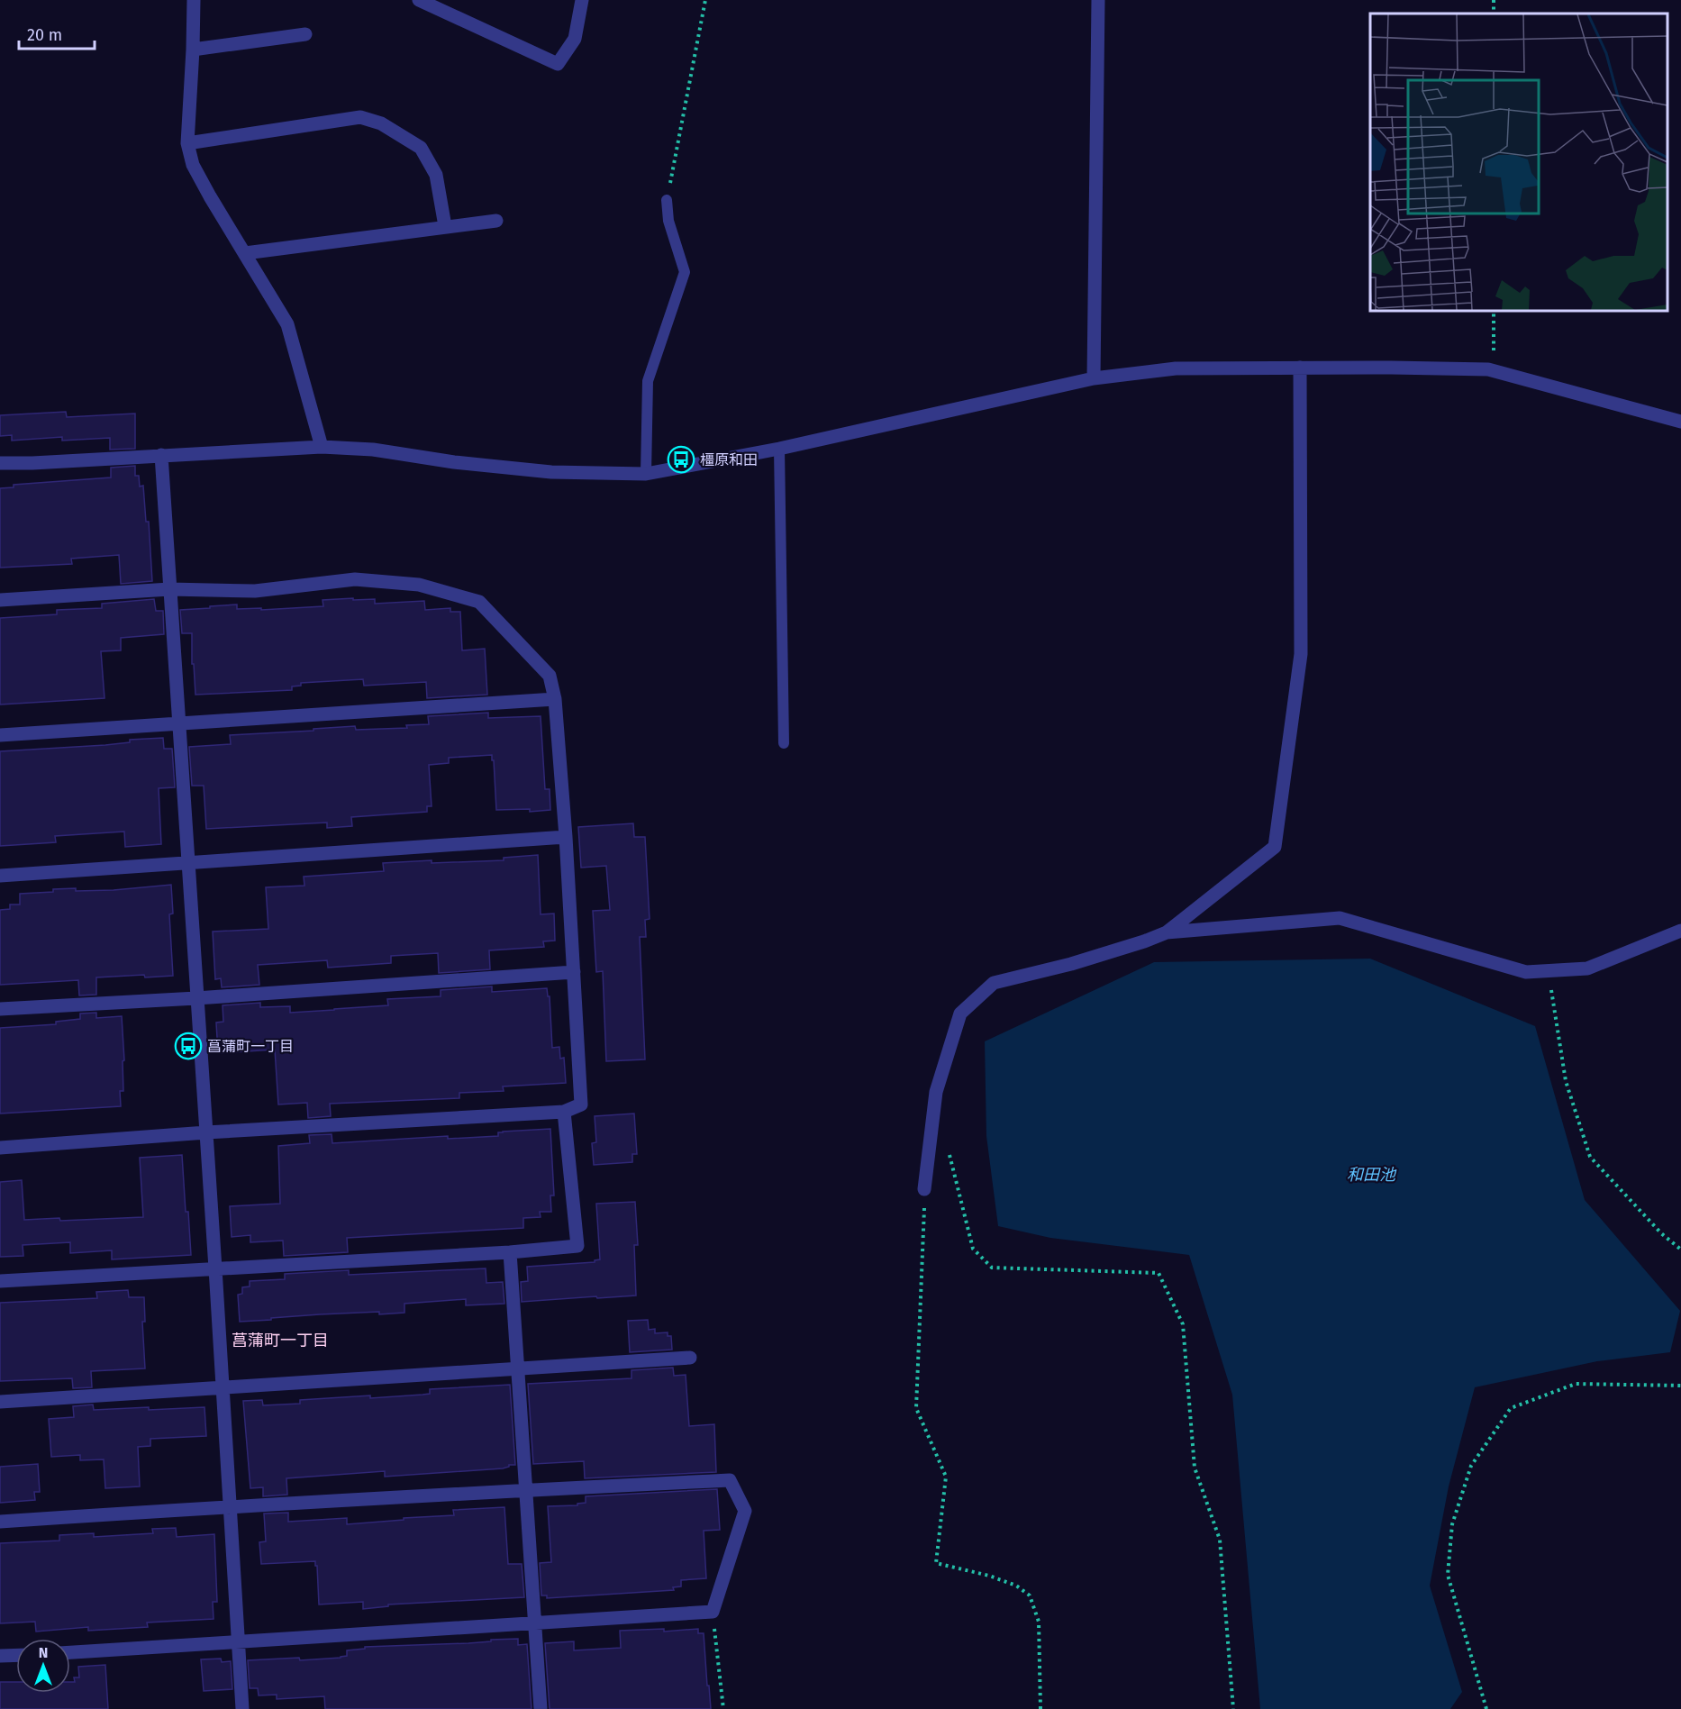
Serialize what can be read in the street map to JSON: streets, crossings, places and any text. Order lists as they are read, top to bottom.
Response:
{
  "districts": ["菖蒲町一丁目"],
  "water": ["和田池"],
  "places": {
    "bus stop": ["橿原和田", "菖蒲町一丁目"]
  },
  "scale_bar": "20 m",
  "north": "top"
}
